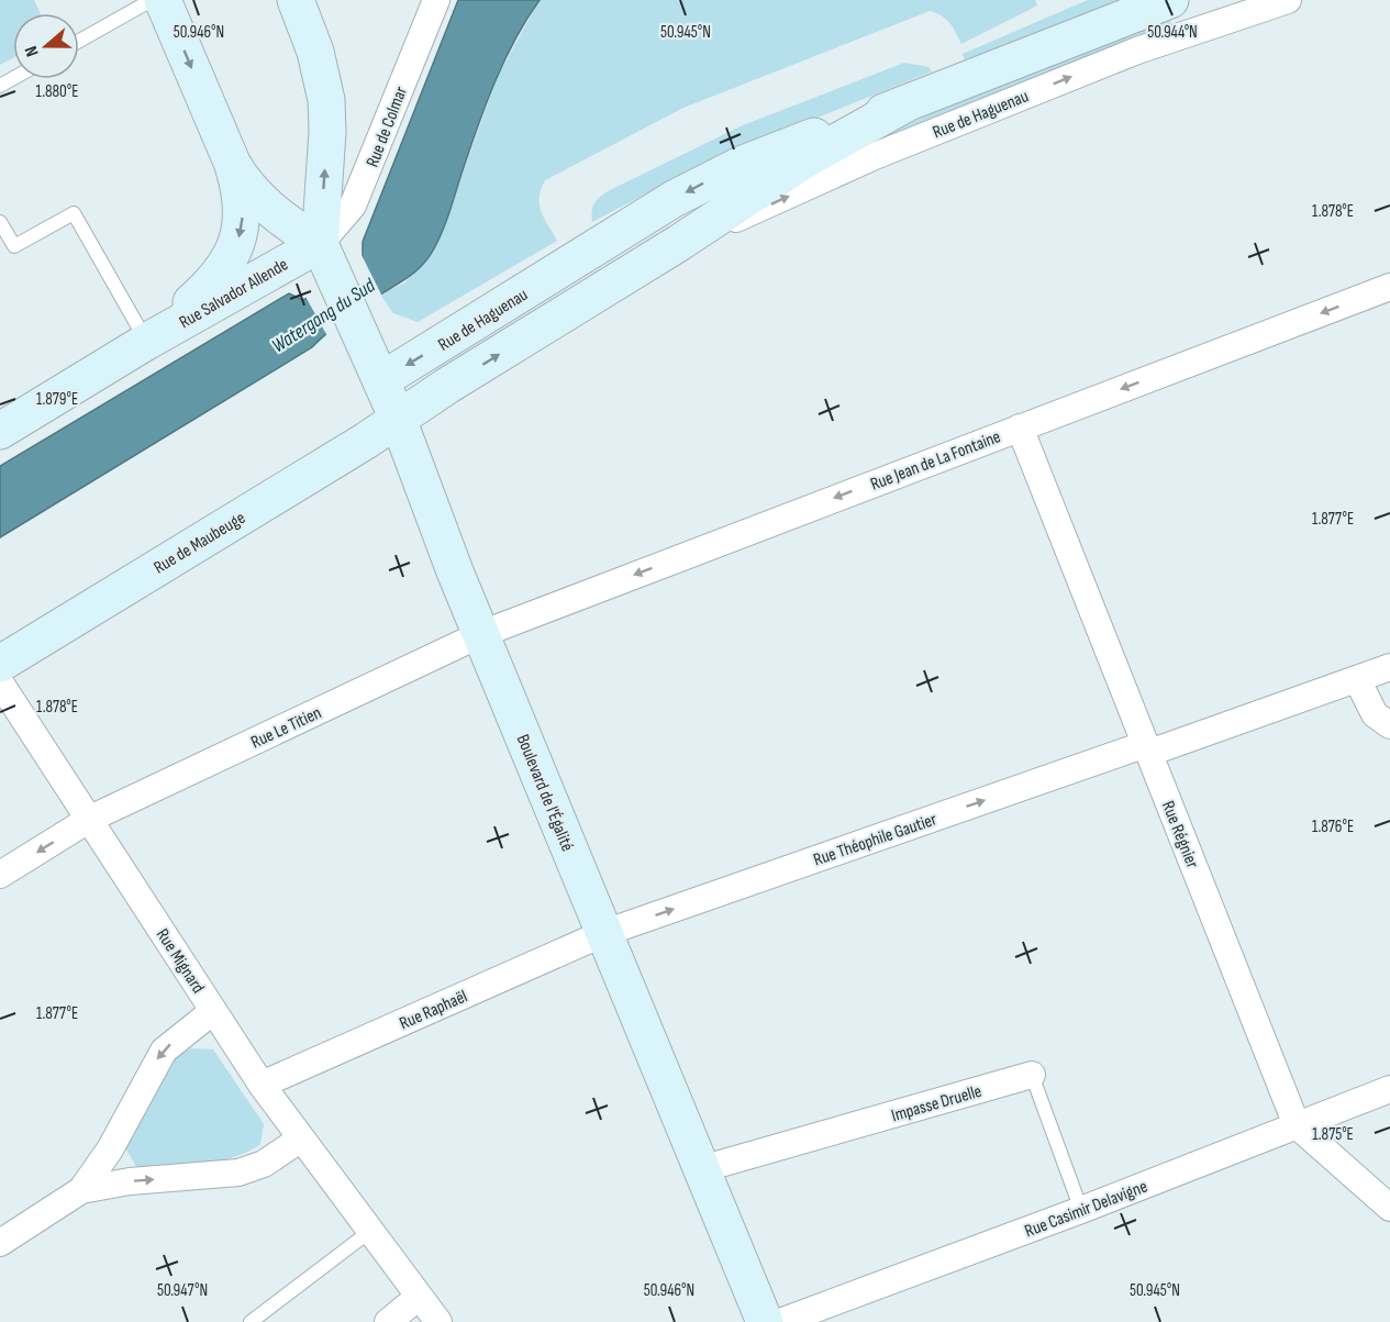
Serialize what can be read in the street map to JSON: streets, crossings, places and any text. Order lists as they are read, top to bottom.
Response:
{
  "streets": {
    "street": [
      "Rue de Haguenau",
      "Rue de Colmar",
      "Rue Salvador Allende",
      "Rue Jean de La Fontaine",
      "Rue de Maubeuge",
      "Rue Le Titien",
      "Boulevard de l'Égalité",
      "Rue Régnier",
      "Rue Théophile Gautier",
      "Rue Mignard",
      "Rue Raphaël",
      "Impasse Druelle",
      "Rue Casimir Delavigne"
    ]
  },
  "crossings": [
    ["Rue de Haguenau", "Rue de Maubeuge"],
    ["Rue de Haguenau", "Boulevard de l'Égalité"],
    ["Rue de Colmar", "Rue Salvador Allende"],
    ["Rue de Colmar", "Boulevard de l'Égalité"],
    ["Rue Salvador Allende", "Boulevard de l'Égalité"],
    ["Rue Jean de La Fontaine", "Rue Le Titien"],
    ["Rue Jean de La Fontaine", "Boulevard de l'Égalité"],
    ["Rue Jean de La Fontaine", "Rue Régnier"],
    ["Rue de Maubeuge", "Boulevard de l'Égalité"],
    ["Rue Le Titien", "Boulevard de l'Égalité"],
    ["Rue Le Titien", "Rue Mignard"],
    ["Boulevard de l'Égalité", "Rue Théophile Gautier"],
    ["Boulevard de l'Égalité", "Rue Raphaël"],
    ["Boulevard de l'Égalité", "Impasse Druelle"],
    ["Rue Régnier", "Rue Théophile Gautier"],
    ["Rue Régnier", "Rue Casimir Delavigne"],
    ["Rue Théophile Gautier", "Rue Raphaël"],
    ["Rue Mignard", "Rue Raphaël"],
    ["Impasse Druelle", "Rue Casimir Delavigne"]
  ],
  "one_way": ["Rue Jean de La Fontaine", "Rue Théophile Gautier"],
  "water": ["Watergang du Sud"],
  "north": "left",
  "coordinates": [
    "50.946°N",
    "50.945°N",
    "50.944°N",
    "1.880°E",
    "1.878°E",
    "1.879°E",
    "1.877°E",
    "1.876°E",
    "1.875°E",
    "50.947°N"
  ]
}
